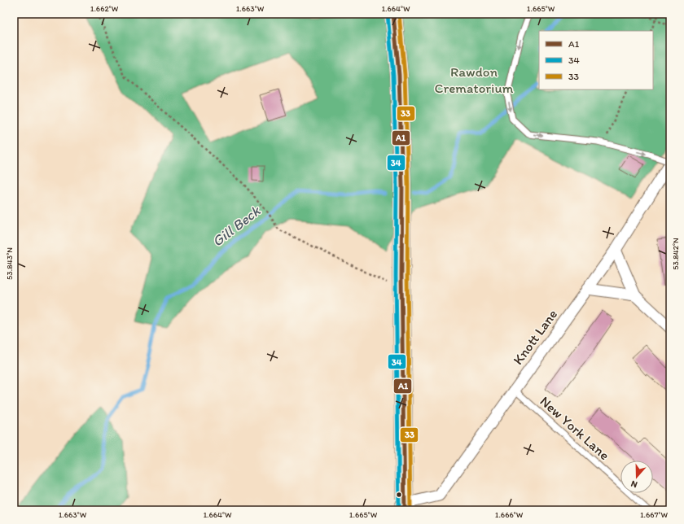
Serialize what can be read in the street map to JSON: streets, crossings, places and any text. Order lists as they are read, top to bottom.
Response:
{
  "streets": {
    "street": ["Knott Lane"],
    "lane": ["New York Lane"]
  },
  "crossings": [
    ["Knott Lane", "New York Lane"]
  ],
  "water": ["Gill Beck"],
  "parks": ["Rawdon Crematorium"],
  "lines": ["transit line A1", "transit line 33", "transit line 34"],
  "legend": ["A1", "34", "33"],
  "north": "bottom",
  "coordinates": [
    "1.662°W",
    "1.663°W",
    "1.664°W",
    "1.665°W",
    "53.842°N",
    "53.843°N",
    "1.666°W",
    "1.667°W"
  ]
}
